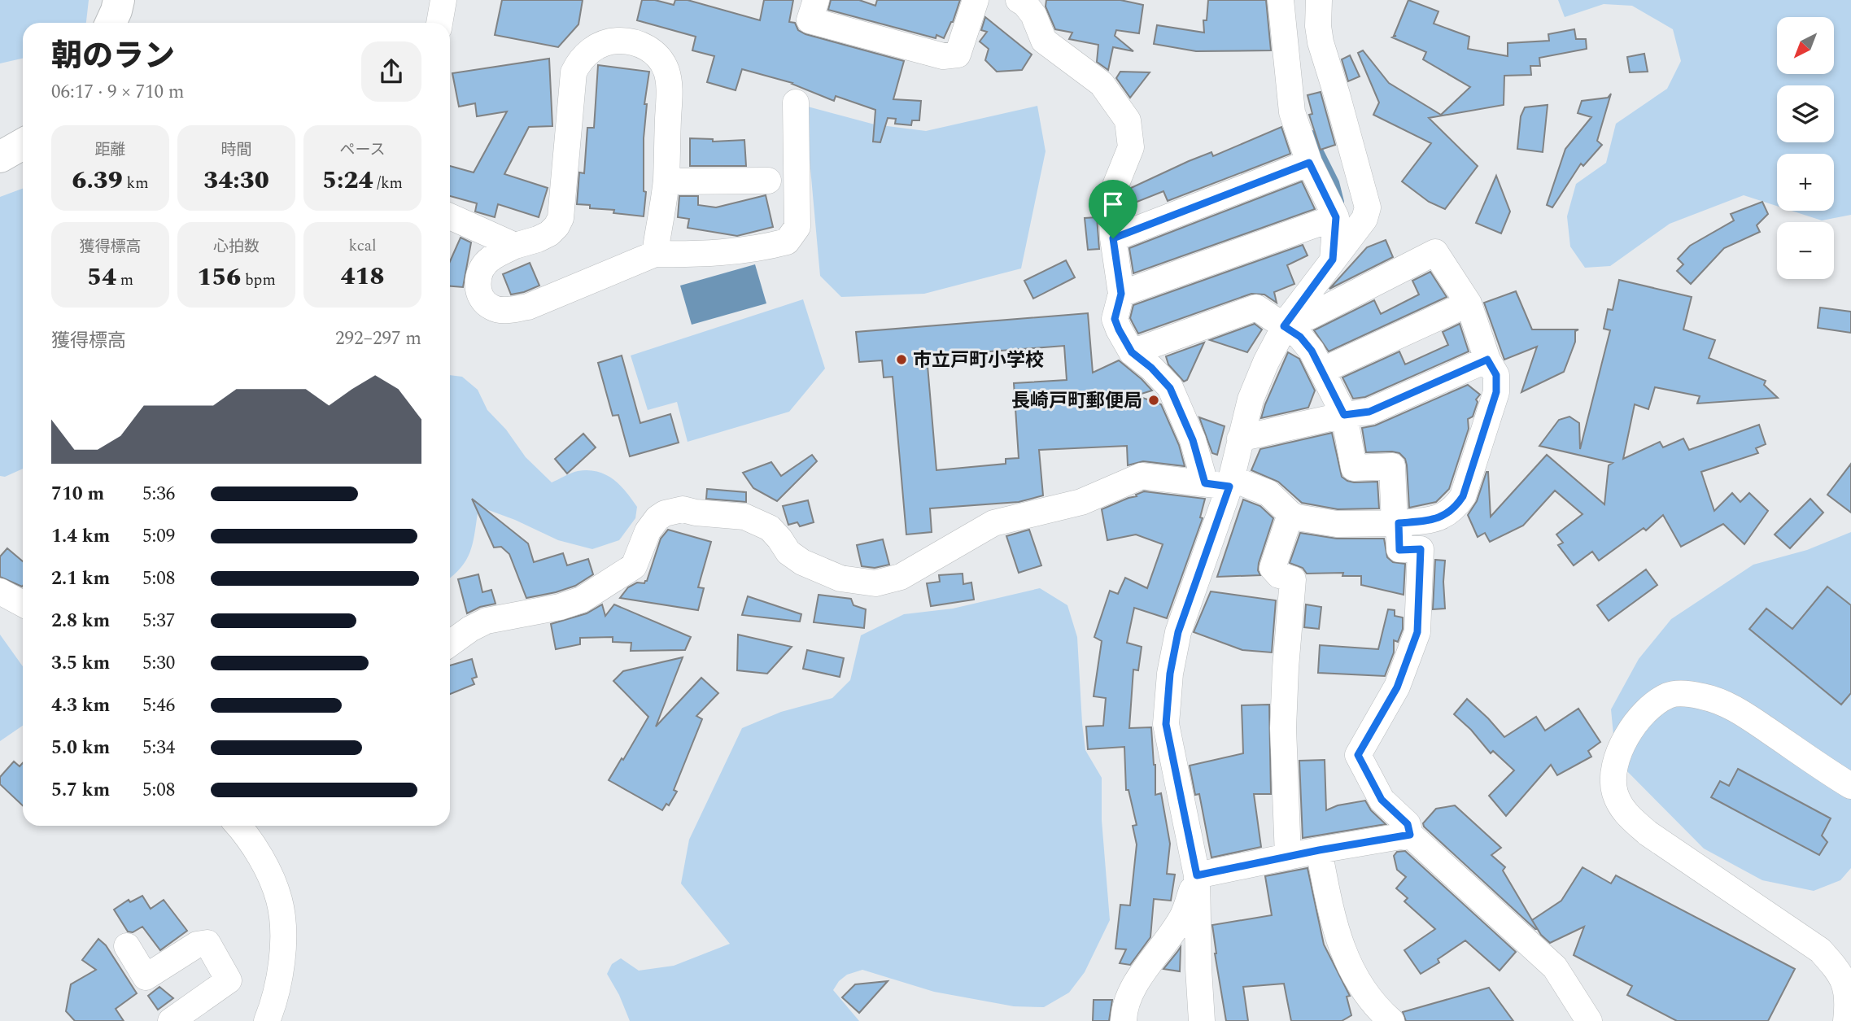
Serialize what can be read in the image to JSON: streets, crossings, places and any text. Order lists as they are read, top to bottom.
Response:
{
  "places": ["市立戸町小学校", "長崎戸町郵便局"],
  "north": "bottom left",
  "page": {
    "map_buttons": ["+", "−"],
    "heading": ["朝のラン", "06:17 · 9 × 710 m"],
    "stats": [
      ["距離", "6.39 km"],
      ["時間", "34:30"],
      ["ペース", "5:24 /km"],
      ["獲得標高", "54 m"],
      ["心拍数", "156 bpm"],
      ["kcal", "418"]
    ],
    "chart": ["獲得標高", "292–297 m"],
    "list": [
      {
        "name": "710 m",
        "note": "5:36"
      },
      {
        "name": "1.4 km",
        "note": "5:09"
      },
      {
        "name": "2.1 km",
        "note": "5:08"
      },
      {
        "name": "2.8 km",
        "note": "5:37"
      },
      {
        "name": "3.5 km",
        "note": "5:30"
      },
      {
        "name": "4.3 km",
        "note": "5:46"
      },
      {
        "name": "5.0 km",
        "note": "5:34"
      },
      {
        "name": "5.7 km",
        "note": "5:08"
      }
    ]
  }
}
